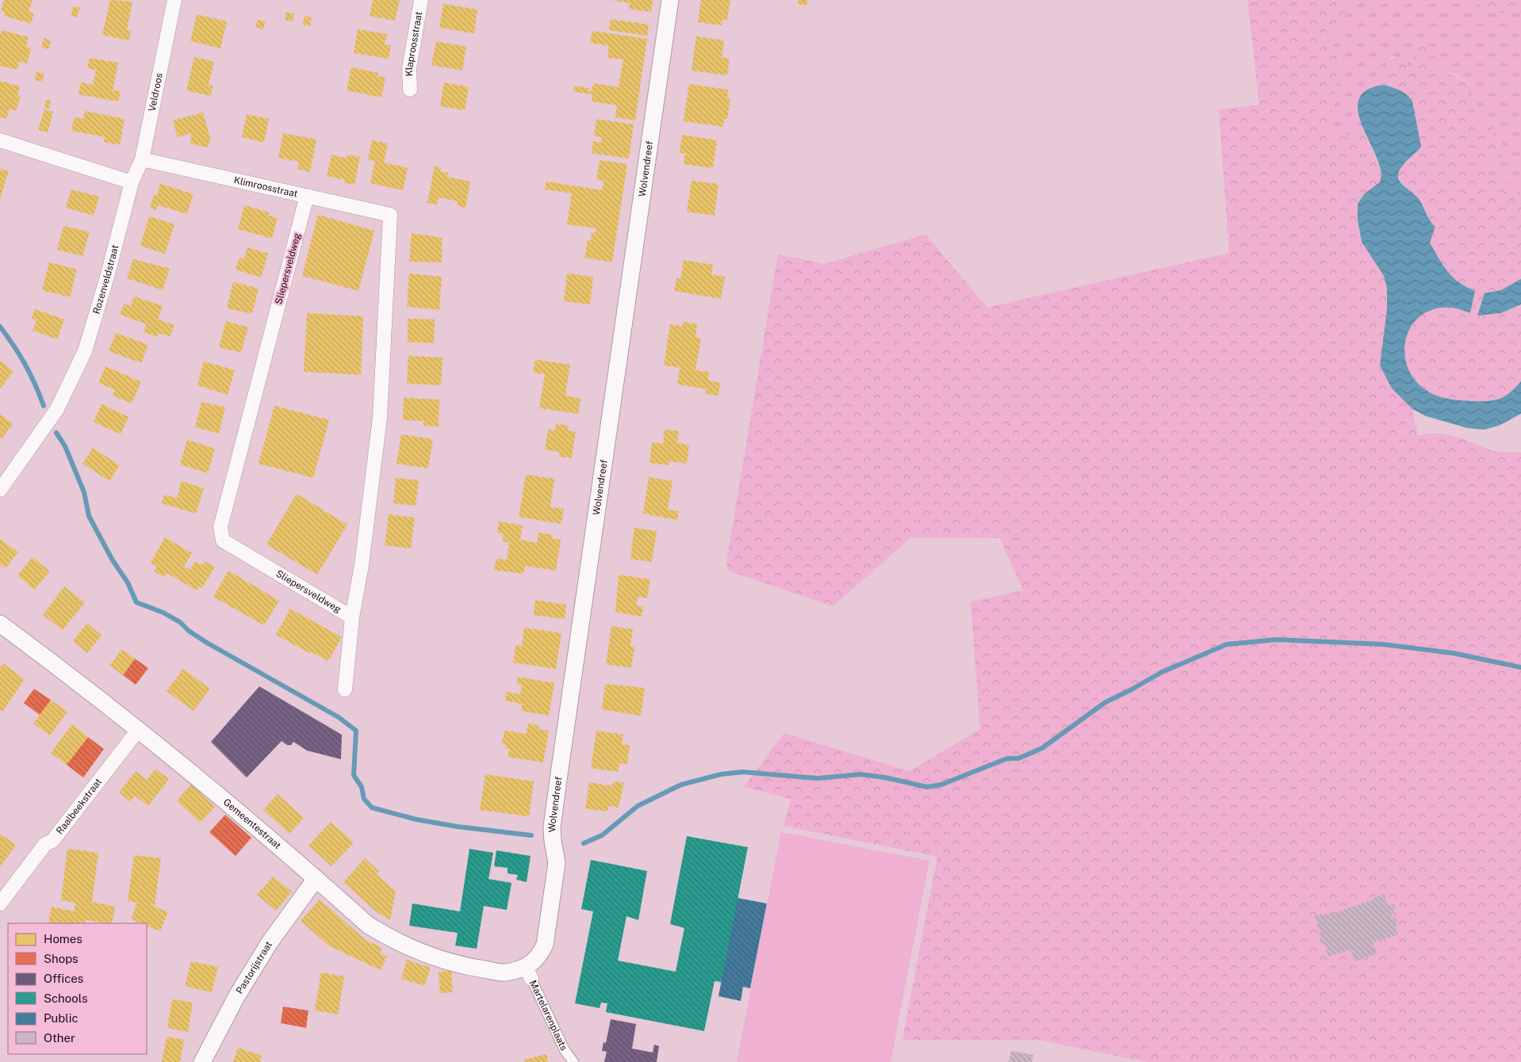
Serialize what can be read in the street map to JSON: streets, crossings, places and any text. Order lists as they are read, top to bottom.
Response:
{
  "streets": {
    "street": [
      "Klaproosstraat",
      "Veldroos",
      "Wolvendreef",
      "Klimroosstraat",
      "Sliepersveldweg",
      "Rozenveldstraat",
      "Raalbeekstraat",
      "Gemeentestraat",
      "Pastorijstraat",
      "Martelarenplaats"
    ]
  },
  "crossings": [
    ["Veldroos", "Klimroosstraat"],
    ["Veldroos", "Rozenveldstraat"],
    ["Wolvendreef", "Gemeentestraat"],
    ["Wolvendreef", "Martelarenplaats"],
    ["Klimroosstraat", "Sliepersveldweg"],
    ["Raalbeekstraat", "Gemeentestraat"],
    ["Gemeentestraat", "Pastorijstraat"],
    ["Gemeentestraat", "Martelarenplaats"]
  ],
  "legend": [
    "Homes",
    "Shops",
    "Offices",
    "Schools",
    "Public",
    "Other"
  ]
}
